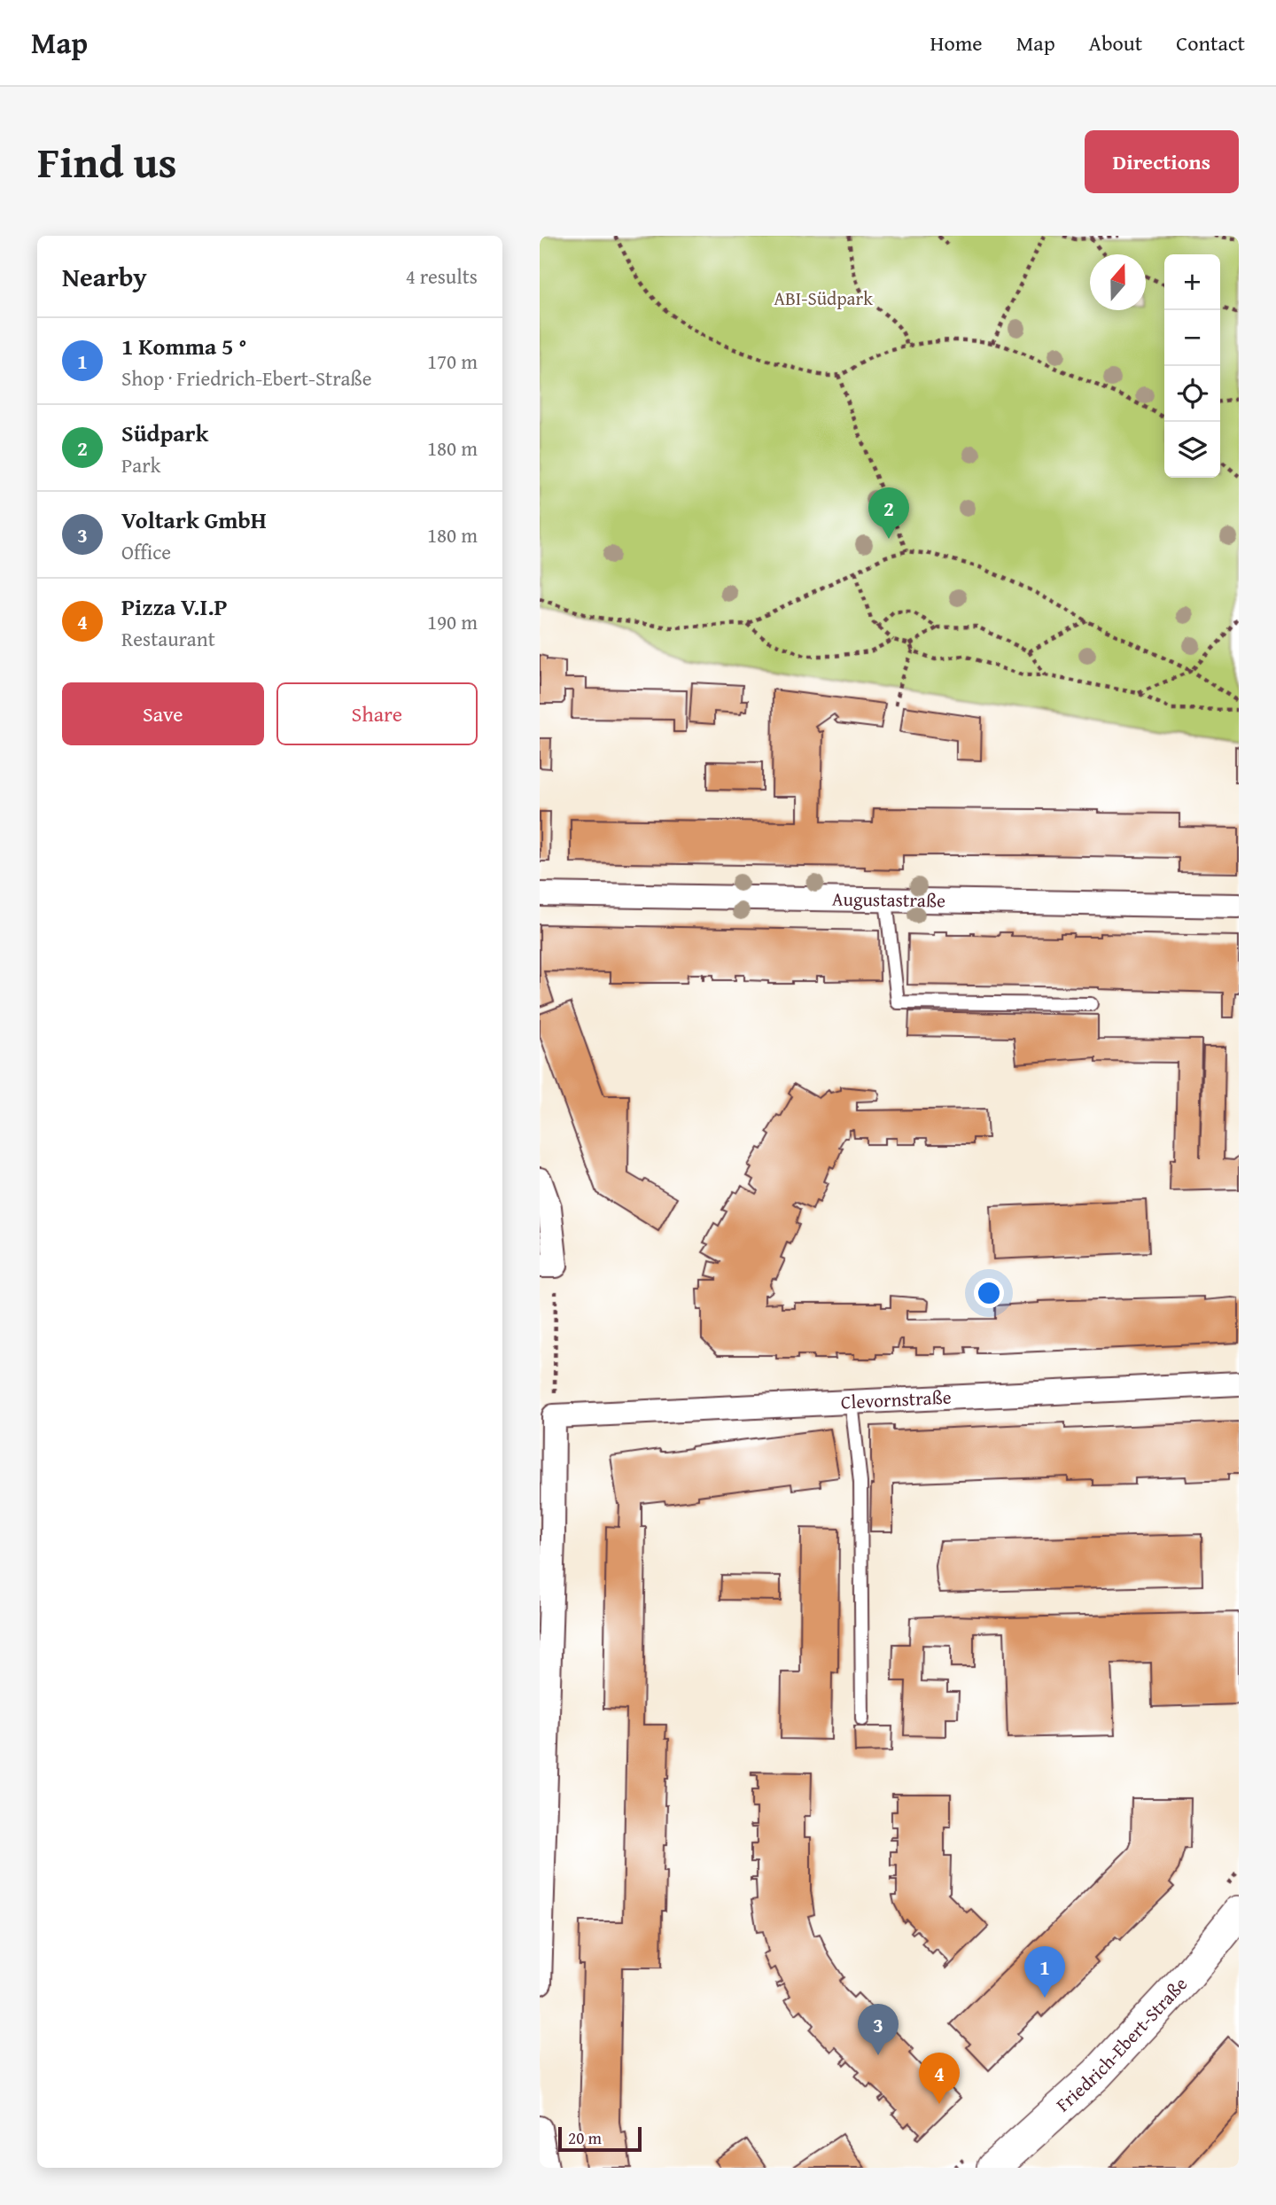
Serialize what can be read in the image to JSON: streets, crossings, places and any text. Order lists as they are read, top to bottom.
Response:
{
  "streets": {
    "street": ["Augustastraße", "Clevornstraße", "Friedrich-Ebert-Straße"]
  },
  "parks": ["ABI-Südpark"],
  "scale_bar": "20 m",
  "north": "top",
  "page": {
    "header": "Map",
    "nav": [
      "Home",
      "Map",
      "About",
      "Contact"
    ],
    "title": "Find us",
    "buttons": [
      "Directions",
      ["Save", "Share"]
    ],
    "heading": ["Nearby", "4 results"],
    "map_buttons": ["+", "−"],
    "list": [
      {
        "mark": "1",
        "name": "1 Komma 5 °",
        "note": "Shop · Friedrich-Ebert-Straße",
        "value": "170 m"
      },
      {
        "mark": "2",
        "name": "Südpark",
        "note": "Park",
        "value": "180 m"
      },
      {
        "mark": "3",
        "name": "Voltark GmbH",
        "note": "Office",
        "value": "180 m"
      },
      {
        "mark": "4",
        "name": "Pizza V.I.P",
        "note": "Restaurant",
        "value": "190 m"
      }
    ],
    "pins": [
      "2",
      "1",
      "3",
      "4"
    ],
    "scale": "20 m"
  }
}
